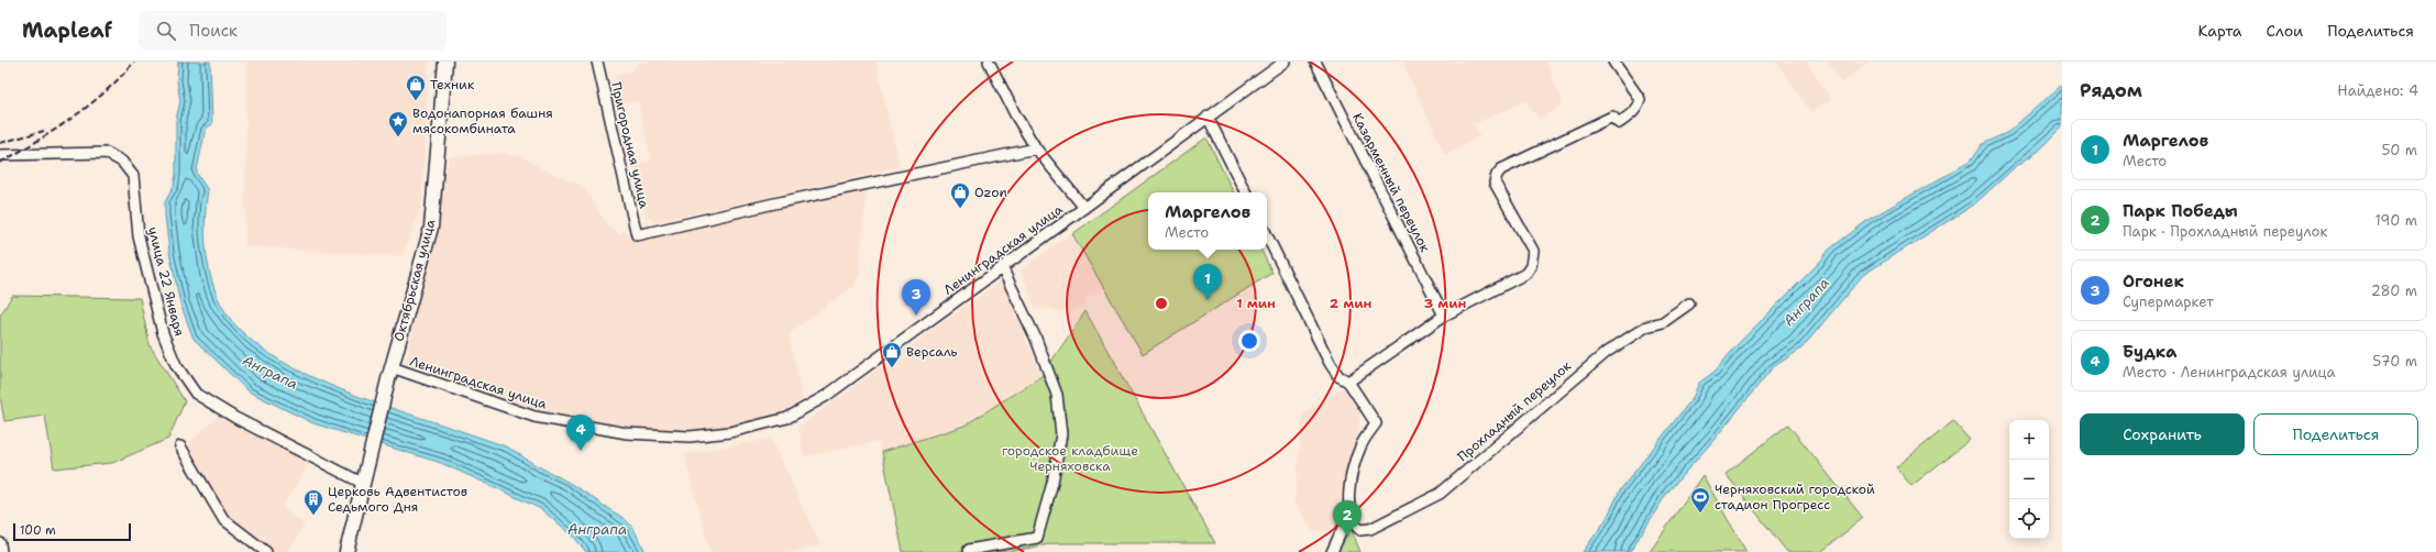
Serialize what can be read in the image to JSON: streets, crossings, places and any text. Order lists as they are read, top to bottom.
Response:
{
  "streets": {
    "main road": ["Октябрьская улица"],
    "street": [
      "Пригородная улица",
      "Казарменный переулок",
      "Ленинградская улица",
      "улица 22 Января",
      "Прохладный переулок"
    ]
  },
  "crossings": [
    ["Ленинградская улица", "Октябрьская улица"],
    ["Октябрьская улица", "улица 22 Января"]
  ],
  "water": ["Анграпа"],
  "parks": ["городское кладбище Черняховска"],
  "places": {
    "shop": ["Техник", "Ozon", "Версаль"],
    "place": ["Водонапорная башня мясокомбината"],
    "sports": ["Черняховский городской стадион Прогресс"],
    "building": ["Церковь Адвентистов Седьмого Дня"]
  },
  "scale_bar": "100 m",
  "page": {
    "header": "Mapleaf",
    "search": "Поиск",
    "nav": ["Карта", "Слои", "Поделиться"],
    "heading": ["Рядом", "Найдено: 4"],
    "list": [
      {
        "mark": "1",
        "name": "Маргелов",
        "note": "Место",
        "value": "50 m"
      },
      {
        "mark": "2",
        "name": "Парк Победы",
        "note": "Парк · Прохладный переулок",
        "value": "190 m"
      },
      {
        "mark": "3",
        "name": "Огонек",
        "note": "Супермаркет",
        "value": "280 m"
      },
      {
        "mark": "4",
        "name": "Будка",
        "note": "Место · Ленинградская улица",
        "value": "570 m"
      }
    ],
    "popup": ["Маргелов", "Место"],
    "pins": [
      "1",
      "3",
      "4",
      "2"
    ],
    "buttons": ["Сохранить", "Поделиться"],
    "map_buttons": ["+", "−"],
    "scale": "100 m"
  },
  "rings": ["1 мин", "2 мин", "3 мин"]
}
